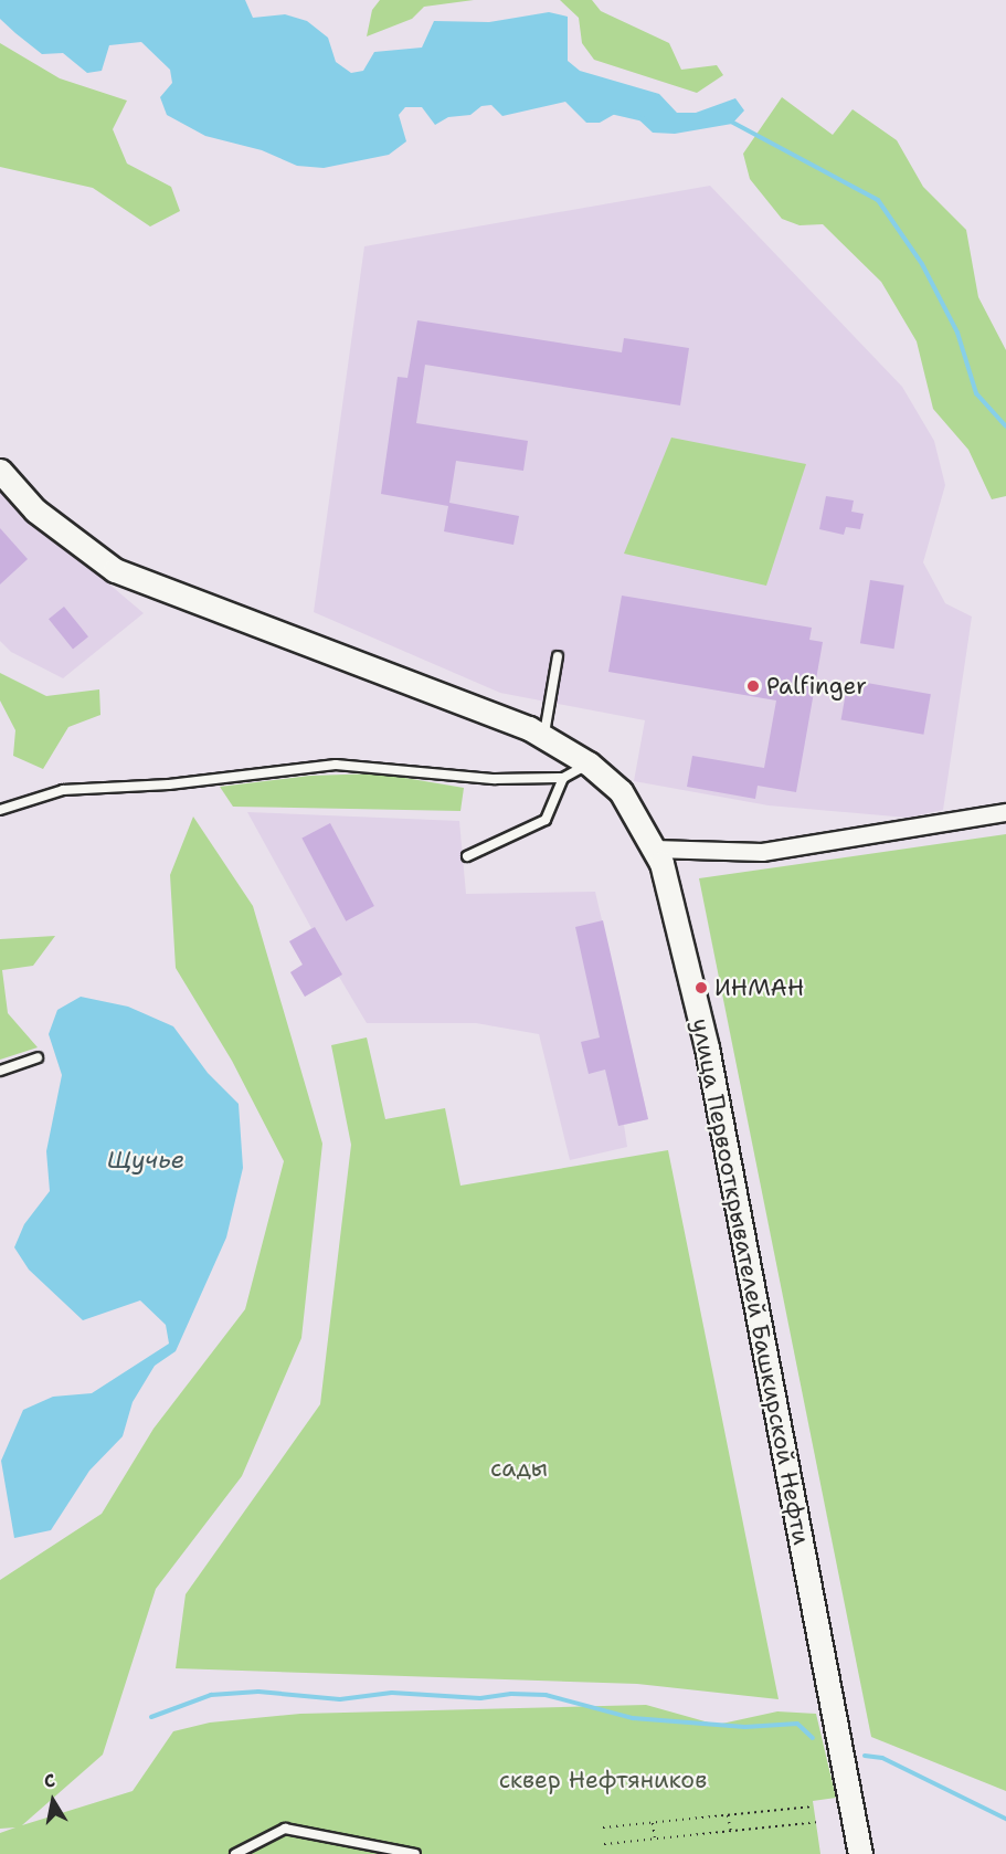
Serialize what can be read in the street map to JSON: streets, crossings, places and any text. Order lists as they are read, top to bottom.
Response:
{
  "streets": {
    "street": ["улица Первооткрывателей Башкирской Нефти"]
  },
  "water": ["Щучье"],
  "parks": ["сады", "сквер Нефтяников"],
  "places": ["Palfinger", "ИНМАН"],
  "north": "top"
}
